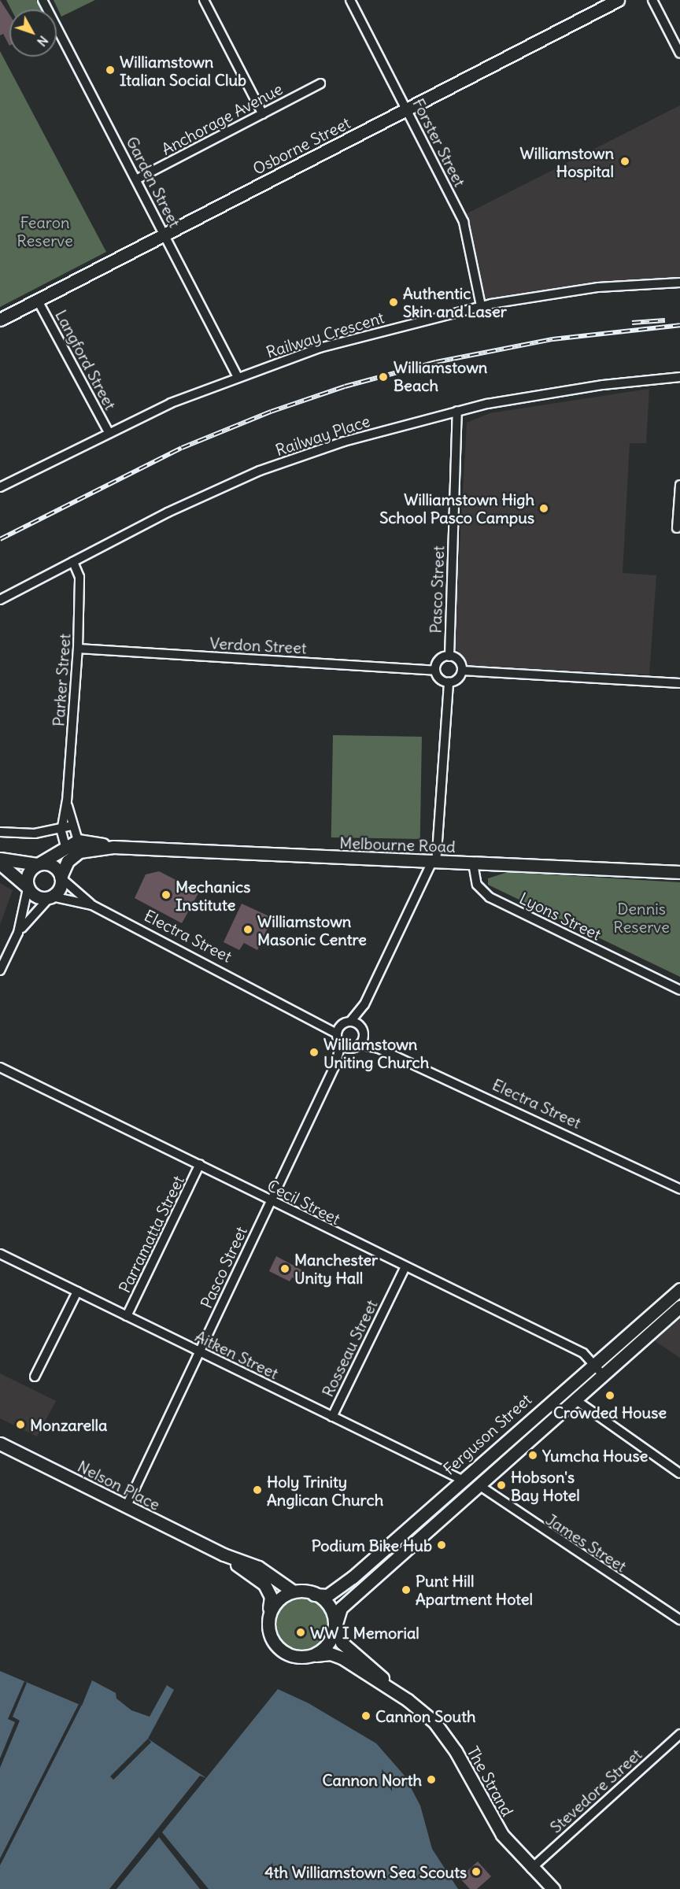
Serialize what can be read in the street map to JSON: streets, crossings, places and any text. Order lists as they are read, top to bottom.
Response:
{
  "streets": {
    "street": [
      "Anchorage Avenue",
      "Forster Street",
      "Osborne Street",
      "Garden Street",
      "Railway Crescent",
      "Langford Street",
      "Railway Place",
      "Pasco Street",
      "Verdon Street",
      "Parker Street",
      "Melbourne Road",
      "Lyons Street",
      "Electra Street",
      "Cecil Street",
      "Parramatta Street",
      "Rosseau Street",
      "Aitken Street",
      "Ferguson Street",
      "Nelson Place",
      "James Street",
      "The Strand",
      "Stevedore Street"
    ]
  },
  "crossings": [
    ["Anchorage Avenue", "Garden Street"],
    ["Forster Street", "Osborne Street"],
    ["Forster Street", "Railway Crescent"],
    ["Osborne Street", "Garden Street"],
    ["Osborne Street", "Langford Street"],
    ["Garden Street", "Railway Crescent"],
    ["Railway Crescent", "Langford Street"],
    ["Railway Place", "Pasco Street"],
    ["Railway Place", "Parker Street"],
    ["Pasco Street", "Verdon Street"],
    ["Pasco Street", "Cecil Street"],
    ["Pasco Street", "Aitken Street"],
    ["Pasco Street", "Nelson Place"],
    ["Verdon Street", "Parker Street"],
    ["Parker Street", "Melbourne Road"],
    ["Melbourne Road", "Lyons Street"],
    ["Cecil Street", "Parramatta Street"],
    ["Cecil Street", "Rosseau Street"],
    ["Cecil Street", "Ferguson Street"],
    ["Parramatta Street", "Aitken Street"],
    ["Rosseau Street", "Aitken Street"],
    ["Aitken Street", "Ferguson Street"],
    ["Ferguson Street", "Nelson Place"],
    ["Ferguson Street", "The Strand"],
    ["Nelson Place", "The Strand"],
    ["The Strand", "Stevedore Street"]
  ],
  "parks": ["Fearon Reserve", "Dennis Reserve"],
  "places": [
    "Williamstown Italian Social Club",
    "Williamstown Hospital",
    "Authentic Skin and Laser",
    "Williamstown Beach",
    "Williamstown High School Pasco Campus",
    "Mechanics Institute",
    "Williamstown Masonic Centre",
    "Williamstown Uniting Church",
    "Manchester Unity Hall",
    "Crowded House",
    "Monzarella",
    "Yumcha House",
    "Hobson's Bay Hotel",
    "Holy Trinity Anglican Church",
    "Podium Bike Hub",
    "Punt Hill Apartment Hotel",
    "WW I Memorial",
    "Cannon South",
    "Cannon North",
    "4th Williamstown Sea Scouts"
  ],
  "north": "bottom right"
}
